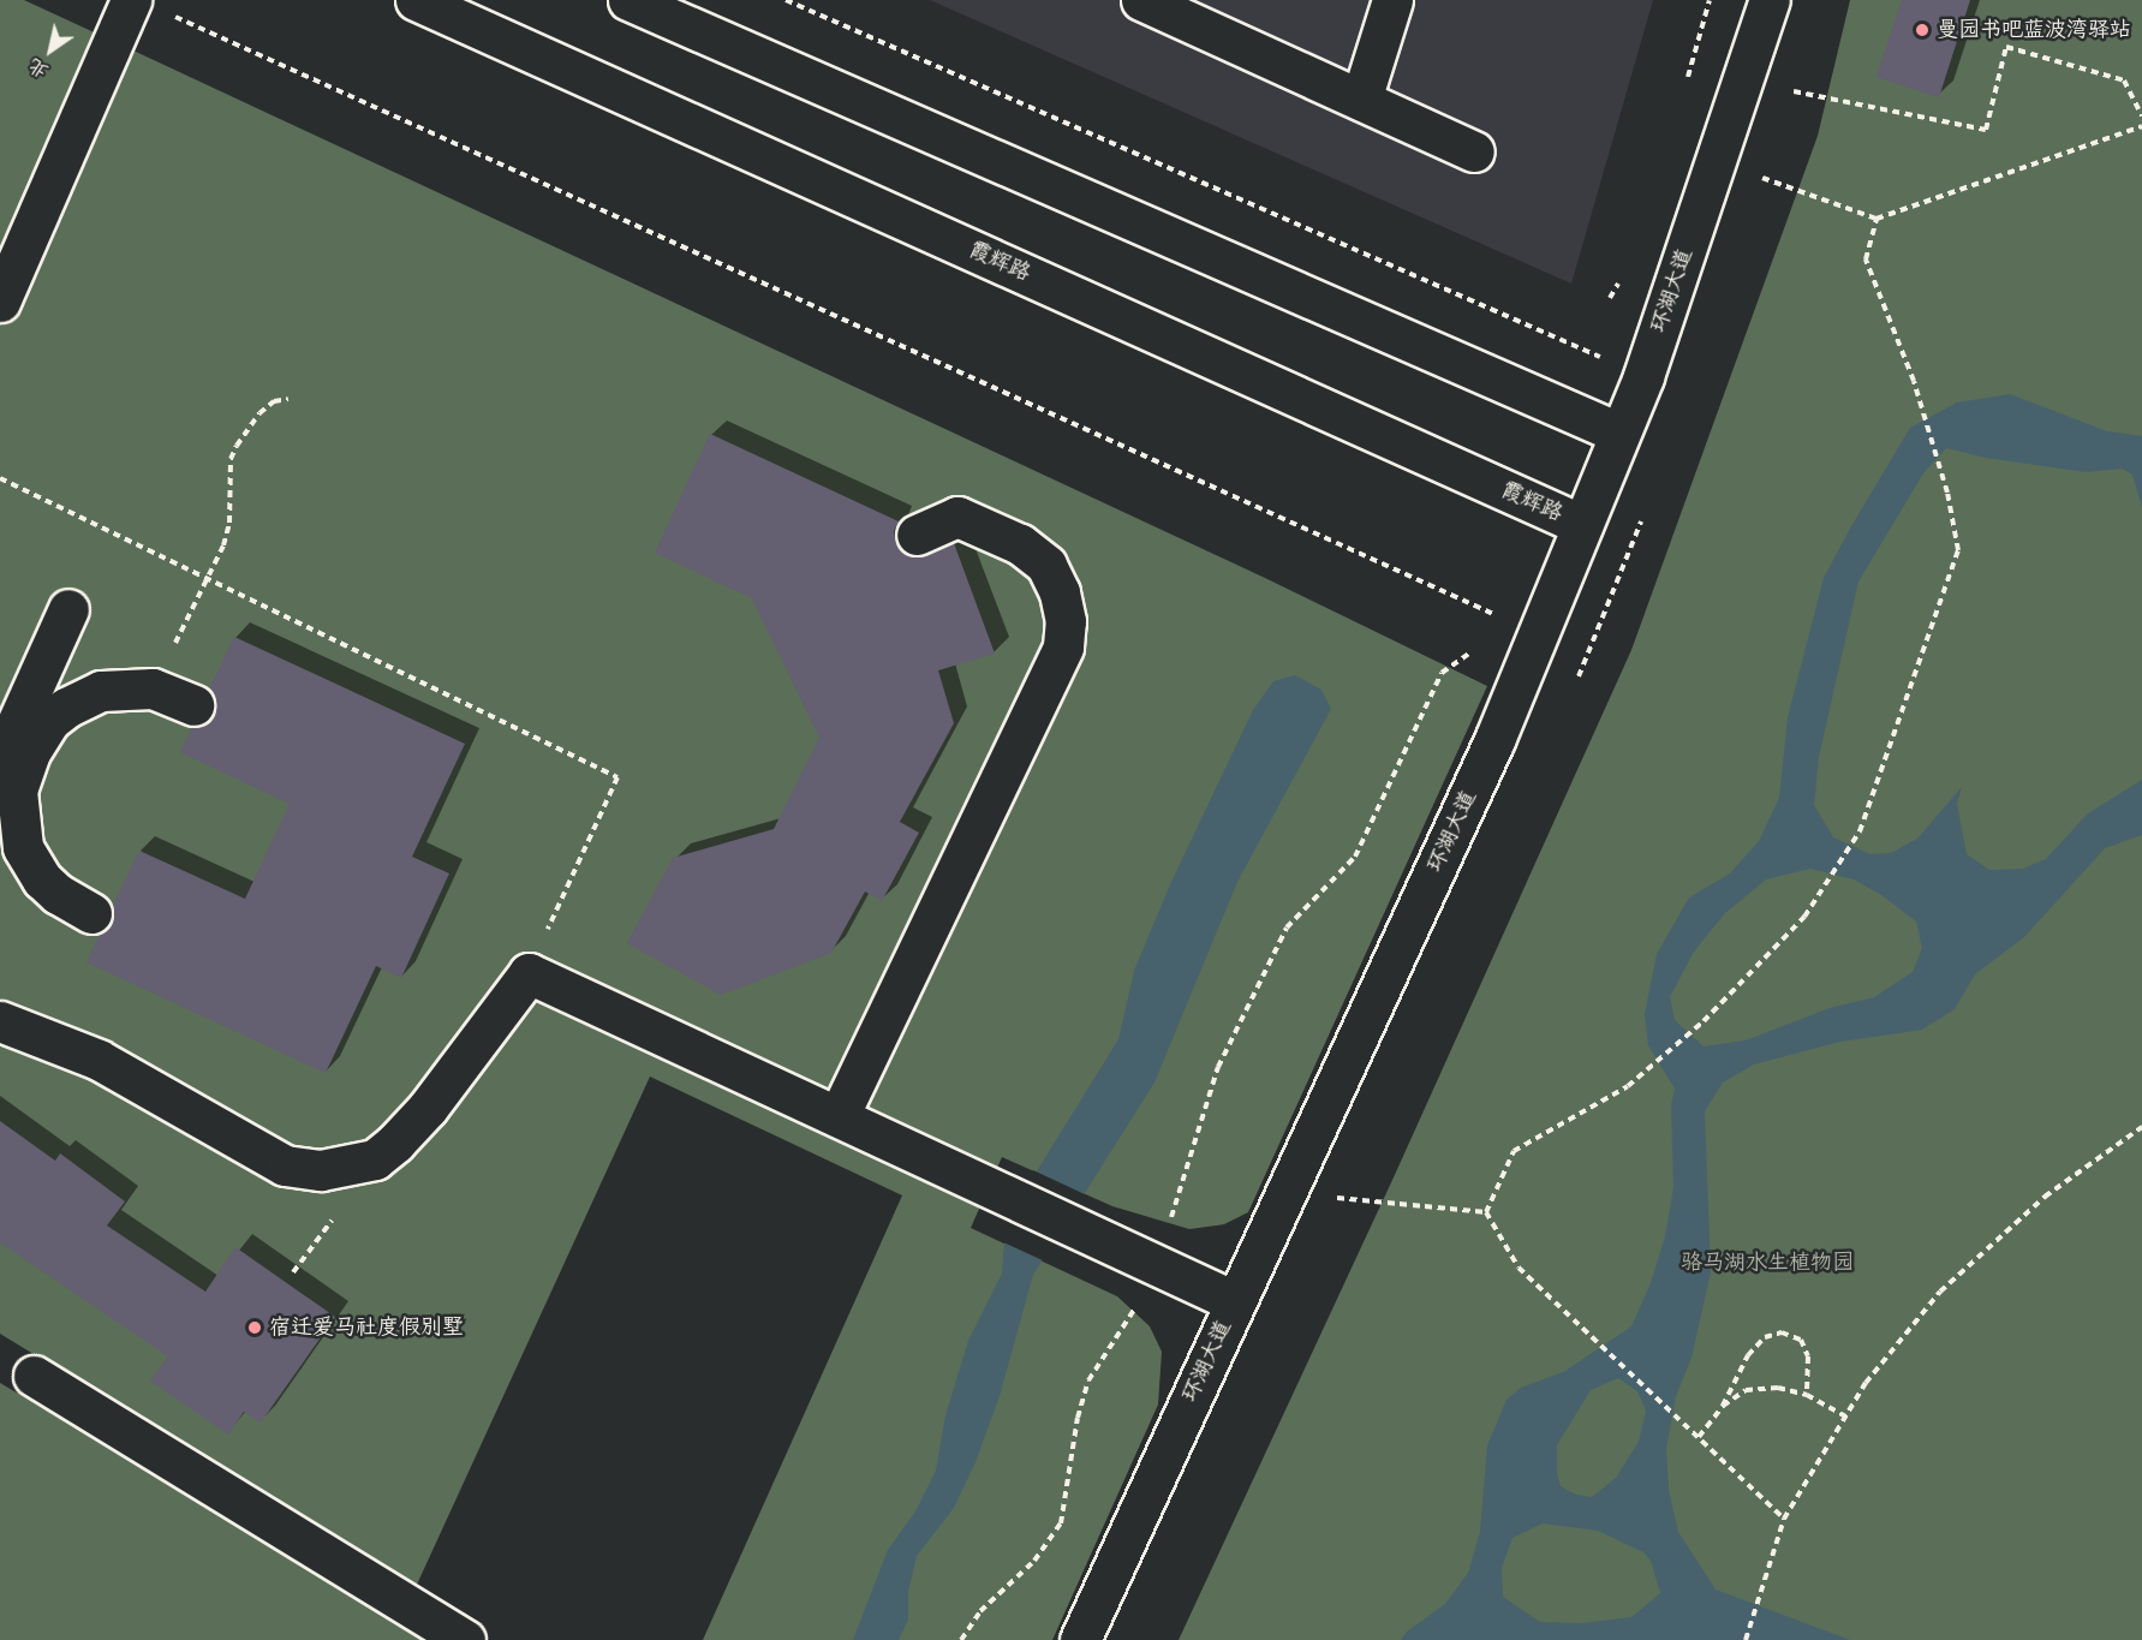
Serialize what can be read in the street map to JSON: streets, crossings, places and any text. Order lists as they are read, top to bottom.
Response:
{
  "streets": {
    "street": ["霞辉路", "环湖大道"]
  },
  "crossings": [
    ["霞辉路", "环湖大道"]
  ],
  "parks": ["骆马湖水生植物园"],
  "places": ["曼园书吧蓝波湾驿站", "宿迁爱马社度假别墅"],
  "north": "bottom left"
}
